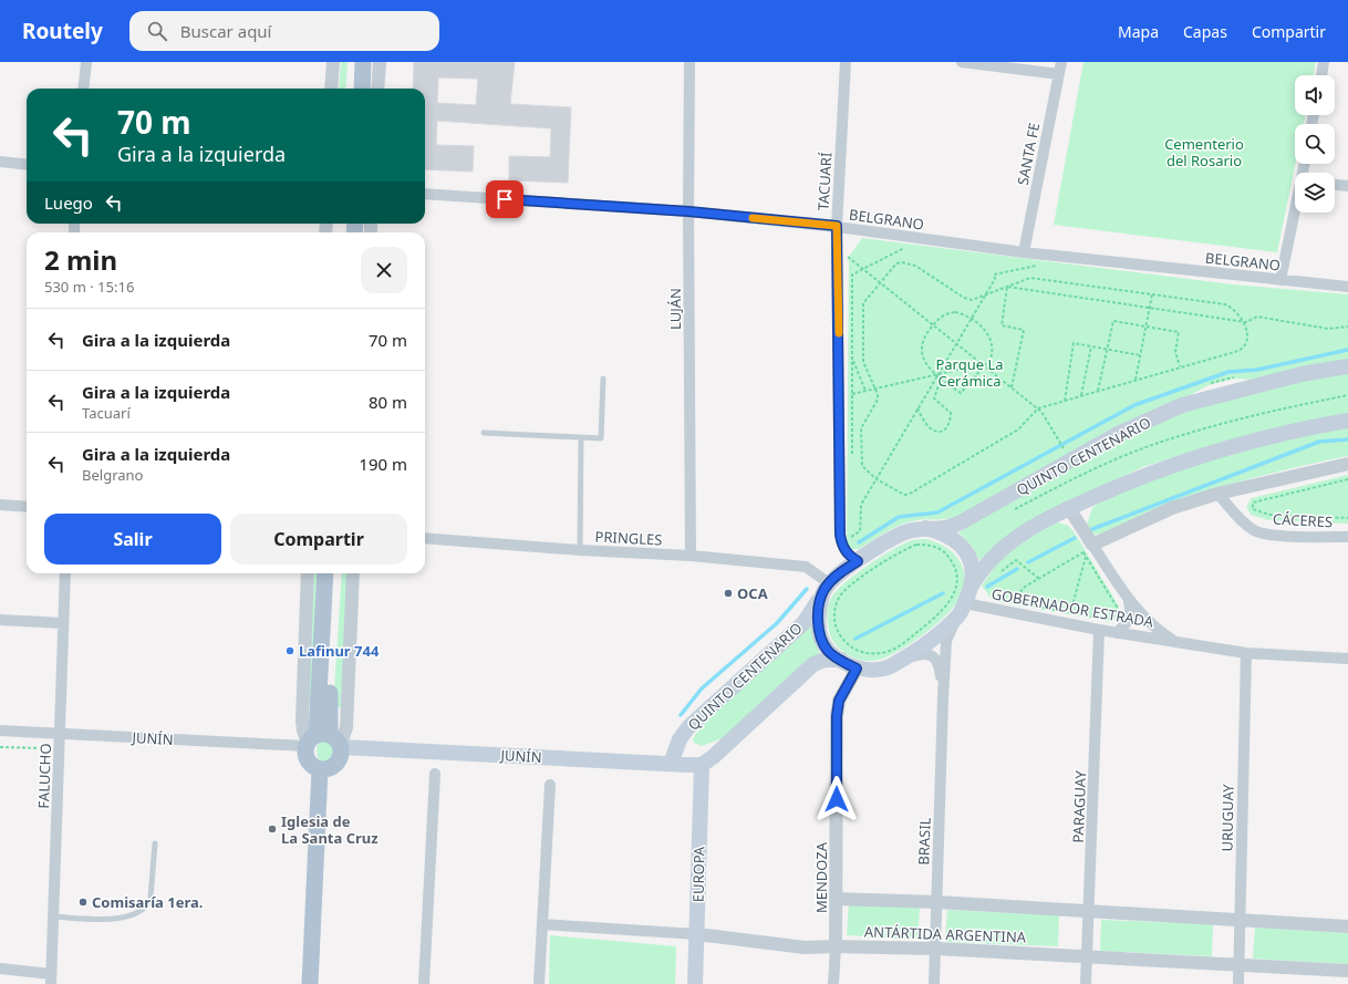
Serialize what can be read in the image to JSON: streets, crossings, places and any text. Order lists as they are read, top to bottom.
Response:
{
  "streets": {
    "main road": ["QUINTO CENTENARIO", "JUNÍN", "EUROPA"],
    "street": [
      "SANTA FE",
      "TACUARÍ",
      "BELGRANO",
      "LUJÁN",
      "CÁCERES",
      "PRINGLES",
      "GOBERNADOR ESTRADA",
      "FALUCHO",
      "PARAGUAY",
      "URUGUAY",
      "BRASIL",
      "MENDOZA",
      "ANTÁRTIDA ARGENTINA"
    ]
  },
  "crossings": [
    ["SANTA FE", "BELGRANO"],
    ["TACUARÍ", "BELGRANO"],
    ["TACUARÍ", "QUINTO CENTENARIO"],
    ["BELGRANO", "LUJÁN"],
    ["LUJÁN", "PRINGLES"],
    ["QUINTO CENTENARIO", "PRINGLES"],
    ["QUINTO CENTENARIO", "JUNÍN"],
    ["GOBERNADOR ESTRADA", "PARAGUAY"],
    ["GOBERNADOR ESTRADA", "URUGUAY"],
    ["GOBERNADOR ESTRADA", "BRASIL"],
    ["JUNÍN", "FALUCHO"],
    ["JUNÍN", "EUROPA"],
    ["PARAGUAY", "ANTÁRTIDA ARGENTINA"],
    ["URUGUAY", "ANTÁRTIDA ARGENTINA"],
    ["BRASIL", "ANTÁRTIDA ARGENTINA"],
    ["EUROPA", "ANTÁRTIDA ARGENTINA"],
    ["MENDOZA", "ANTÁRTIDA ARGENTINA"]
  ],
  "parks": ["Cementerio del Rosario", "Parque La Cerámica"],
  "places": [
    "OCA",
    "Lafinur 744",
    "Iglesia de La Santa Cruz",
    "Comisaría 1era."
  ],
  "page": {
    "header": "Routely",
    "search": "Buscar aquí",
    "nav": ["Mapa", "Capas", "Compartir"],
    "turn": ["70 m", "Gira a la izquierda"],
    "then": "Luego",
    "heading": ["2 min", "530 m · 15:16"],
    "list": [
      {
        "name": "Gira a la izquierda",
        "value": "70 m"
      },
      {
        "name": "Gira a la izquierda",
        "note": "Tacuarí",
        "value": "80 m"
      },
      {
        "name": "Gira a la izquierda",
        "note": "Belgrano",
        "value": "190 m"
      }
    ],
    "buttons": ["Salir", "Compartir"]
  }
}
